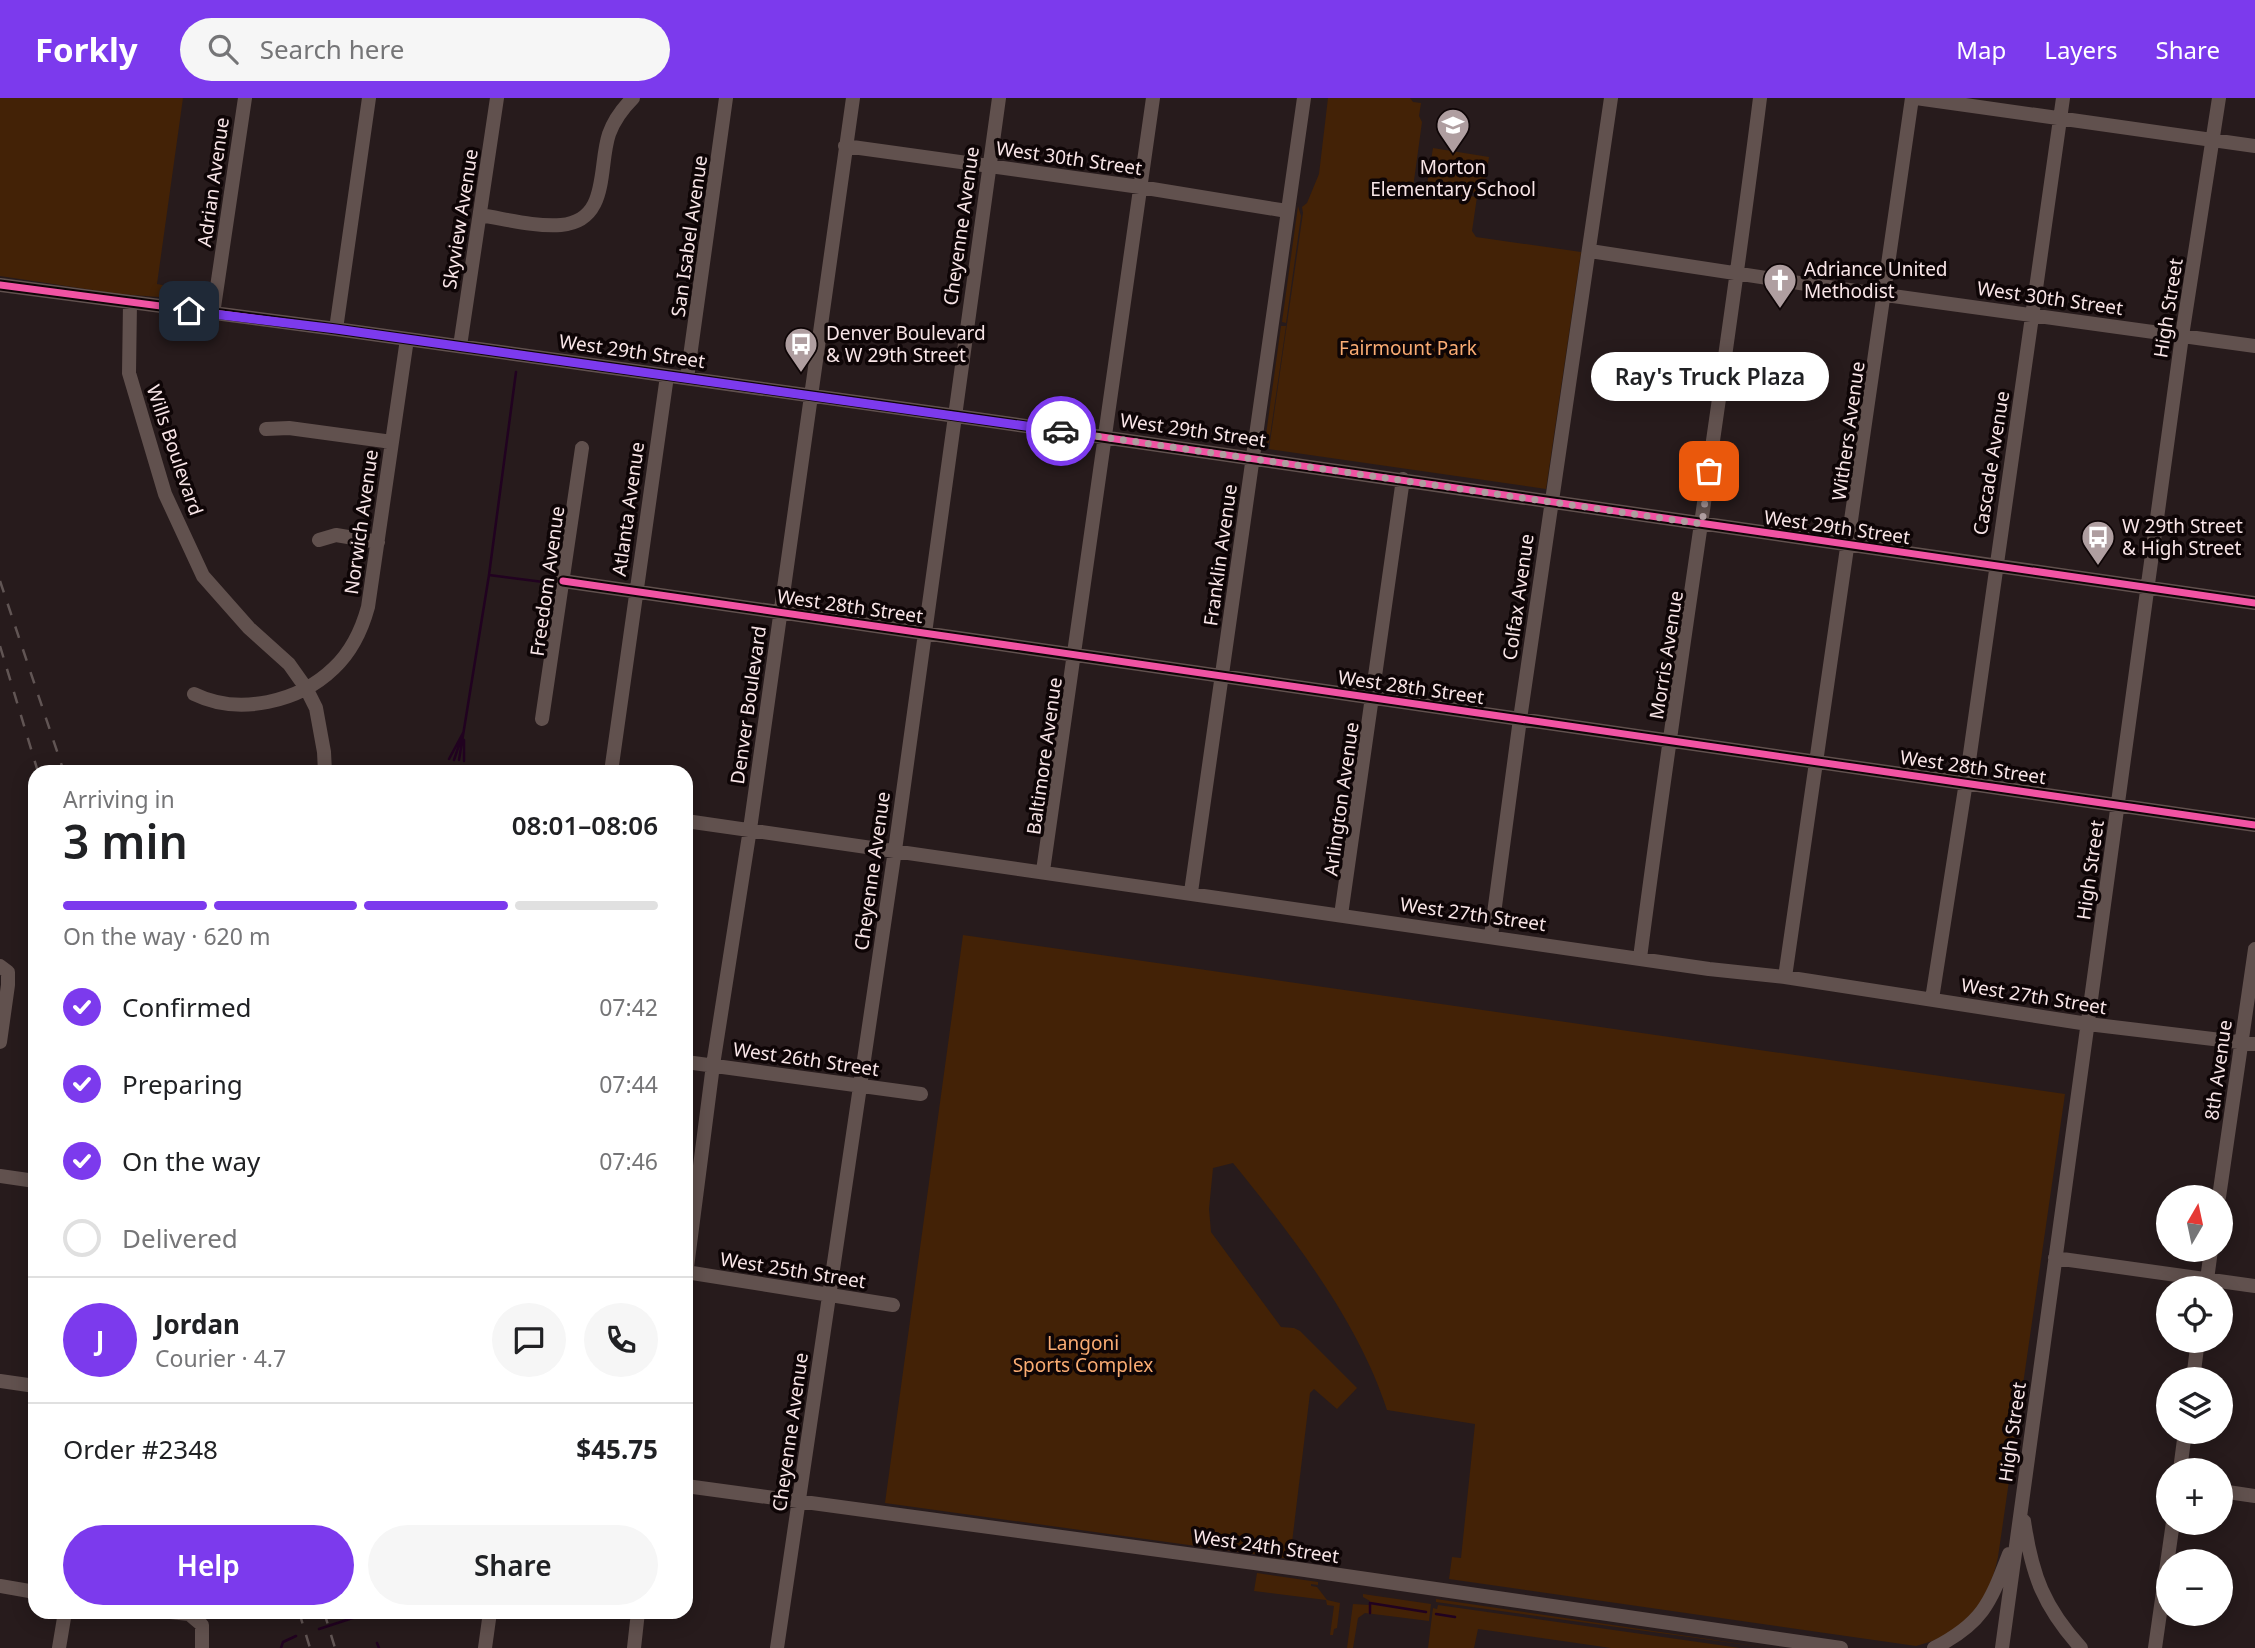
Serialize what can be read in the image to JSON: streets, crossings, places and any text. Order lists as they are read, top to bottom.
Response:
{
  "streets": {
    "street": [
      "West 30th Street",
      "Adrian Avenue",
      "Skyview Avenue",
      "Cheyenne Avenue",
      "San Isabel Avenue",
      "High Street",
      "West 29th Street",
      "Withers Avenue",
      "Wills Boulevard",
      "Cascade Avenue",
      "Atlanta Avenue",
      "Norwich Avenue",
      "Franklin Avenue",
      "Freedom Avenue",
      "Colfax Avenue",
      "West 28th Street",
      "Morris Avenue",
      "Denver Boulevard",
      "Baltimore Avenue",
      "Arlington Avenue",
      "West 27th Street",
      "West 26th Street",
      "8th Avenue",
      "West 25th Street",
      "West 24th Street"
    ]
  },
  "crossings": [
    ["West 30th Street", "Cheyenne Avenue"],
    ["West 30th Street", "High Street"],
    ["West 30th Street", "Withers Avenue"],
    ["West 30th Street", "Cascade Avenue"],
    ["West 30th Street", "Franklin Avenue"],
    ["West 30th Street", "Colfax Avenue"],
    ["West 30th Street", "Morris Avenue"],
    ["West 30th Street", "Denver Boulevard"],
    ["West 30th Street", "Baltimore Avenue"],
    ["Adrian Avenue", "West 29th Street"],
    ["Skyview Avenue", "West 29th Street"],
    ["Cheyenne Avenue", "West 29th Street"],
    ["Cheyenne Avenue", "West 28th Street"],
    ["Cheyenne Avenue", "West 27th Street"],
    ["Cheyenne Avenue", "West 26th Street"],
    ["Cheyenne Avenue", "West 25th Street"],
    ["Cheyenne Avenue", "West 24th Street"],
    ["San Isabel Avenue", "West 29th Street"],
    ["High Street", "West 29th Street"],
    ["High Street", "West 28th Street"],
    ["High Street", "West 27th Street"],
    ["West 29th Street", "Withers Avenue"],
    ["West 29th Street", "Wills Boulevard"],
    ["West 29th Street", "Cascade Avenue"],
    ["West 29th Street", "Atlanta Avenue"],
    ["West 29th Street", "Norwich Avenue"],
    ["West 29th Street", "Franklin Avenue"],
    ["West 29th Street", "Colfax Avenue"],
    ["West 29th Street", "Morris Avenue"],
    ["West 29th Street", "Denver Boulevard"],
    ["West 29th Street", "Baltimore Avenue"],
    ["West 29th Street", "Arlington Avenue"],
    ["Withers Avenue", "West 28th Street"],
    ["Withers Avenue", "West 27th Street"],
    ["Wills Boulevard", "Norwich Avenue"],
    ["Cascade Avenue", "West 28th Street"],
    ["Cascade Avenue", "West 27th Street"],
    ["Atlanta Avenue", "West 28th Street"],
    ["Franklin Avenue", "West 28th Street"],
    ["Franklin Avenue", "West 27th Street"],
    ["Freedom Avenue", "West 28th Street"],
    ["Colfax Avenue", "West 28th Street"],
    ["Colfax Avenue", "West 27th Street"],
    ["West 28th Street", "Morris Avenue"],
    ["West 28th Street", "Denver Boulevard"],
    ["West 28th Street", "Baltimore Avenue"],
    ["West 28th Street", "Arlington Avenue"],
    ["Morris Avenue", "West 27th Street"],
    ["Denver Boulevard", "West 27th Street"],
    ["Denver Boulevard", "West 26th Street"],
    ["Baltimore Avenue", "West 27th Street"],
    ["Arlington Avenue", "West 27th Street"],
    ["West 27th Street", "8th Avenue"]
  ],
  "parks": ["Fairmount Park", "Langoni Sports Complex"],
  "places": {
    "school or university": ["Morton Elementary School"],
    "church": ["Adriance United Methodist"],
    "bus stop": ["Denver Boulevard & W 29th Street", "W 29th Street & High Street"],
    "other": ["Ray's Truck Plaza"]
  },
  "north": "top",
  "page": {
    "header": "Forkly",
    "search": "Search here",
    "nav": ["Map", "Layers", "Share"],
    "bubble": "Ray's Truck Plaza",
    "heading": ["3 min", "Arriving in", "08:01–08:06"],
    "panel": [
      "Jordan",
      "Courier · 4.7",
      "Order #2348",
      "$45.75"
    ],
    "bar": "On the way · 620 m",
    "list": [
      ["Confirmed", "07:42"],
      ["Preparing", "07:44"],
      ["On the way", "07:46"],
      "Delivered"
    ],
    "map_buttons": ["+", "−"],
    "round": "J",
    "buttons": ["Help", "Share"]
  }
}
